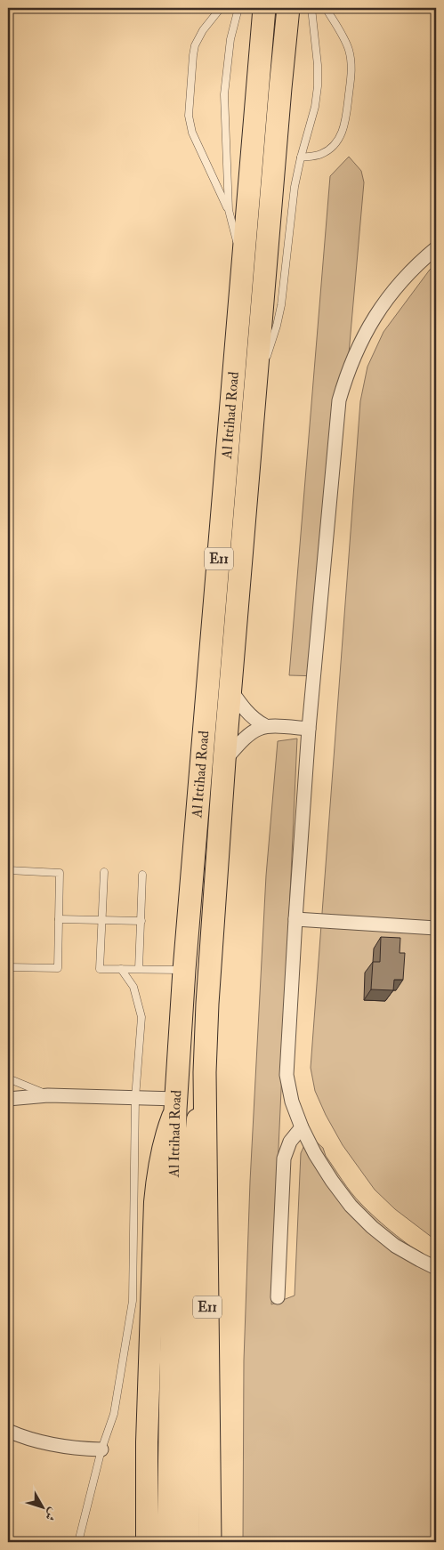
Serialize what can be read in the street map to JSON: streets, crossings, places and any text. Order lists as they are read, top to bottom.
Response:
{
  "streets": {
    "highway": ["Al Ittihad Road", "E11"]
  },
  "north": "bottom right"
}
